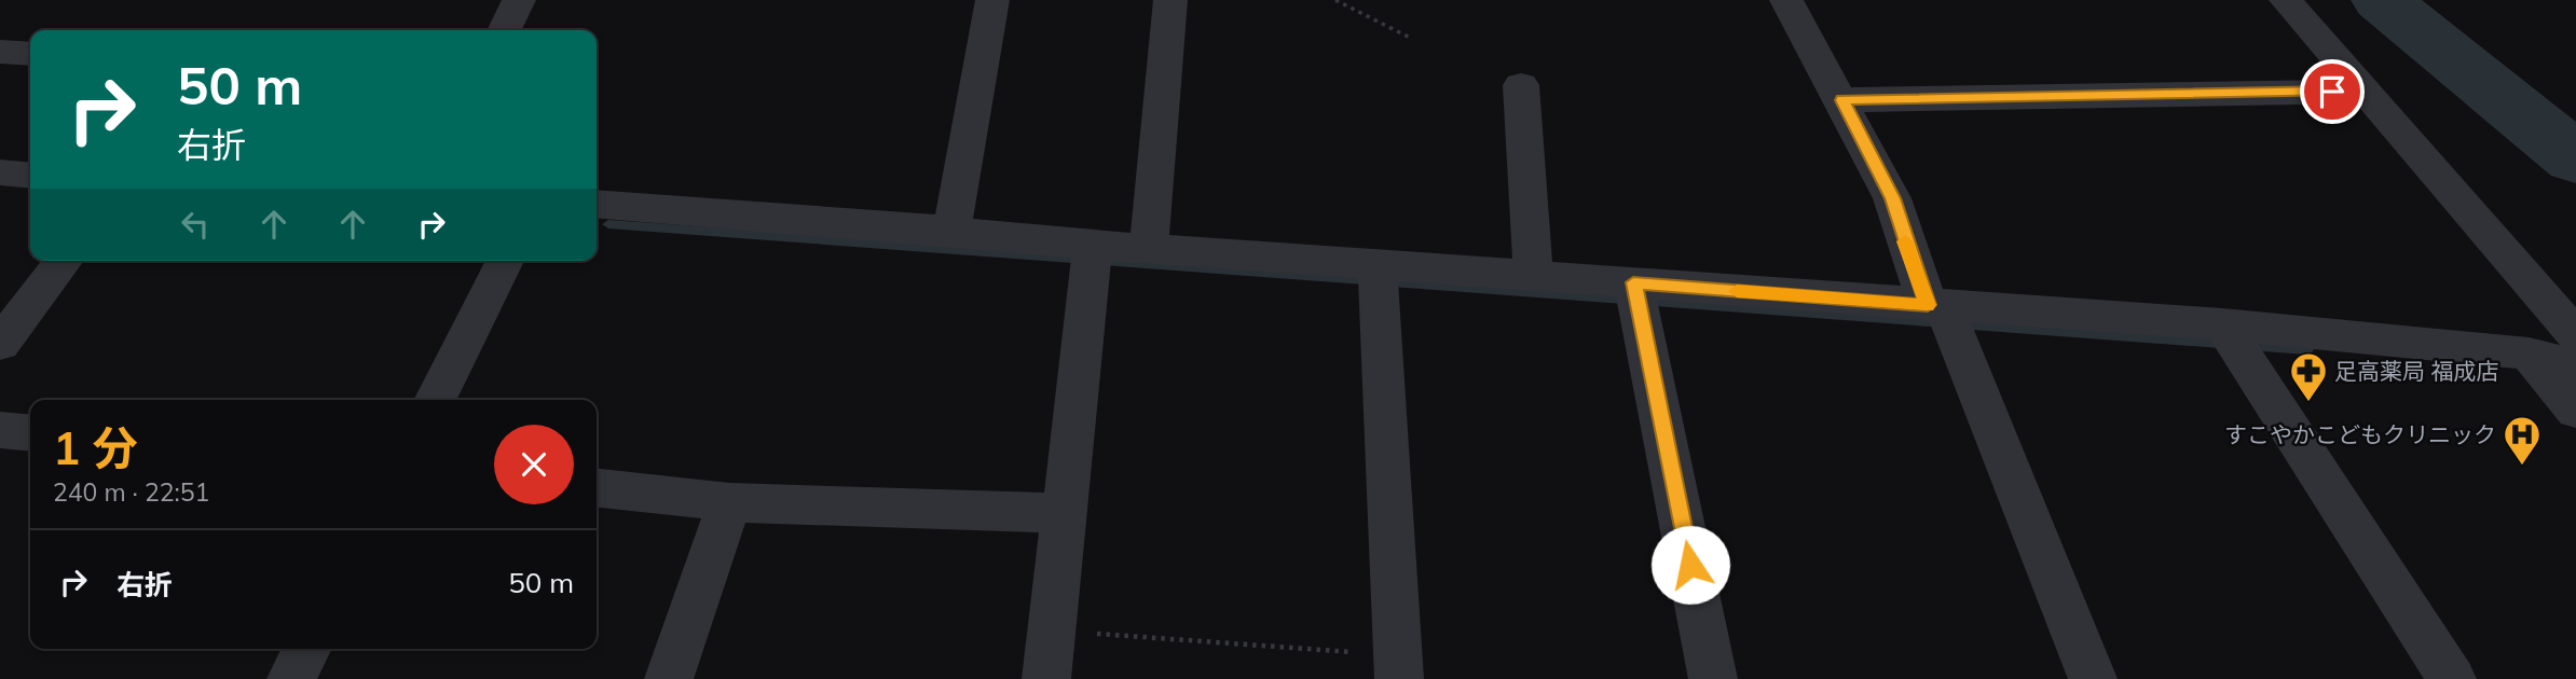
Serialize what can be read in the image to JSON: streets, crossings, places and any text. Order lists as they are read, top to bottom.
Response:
{
  "places": {
    "pharmacy": ["足高薬局 福成店"],
    "hospital": ["すこやかこどもクリニック"]
  },
  "page": {
    "turn": ["50 m", "右折"],
    "heading": ["1 分", "240 m · 22:51"],
    "list": [
      {
        "name": "右折",
        "value": "50 m"
      }
    ]
  }
}
